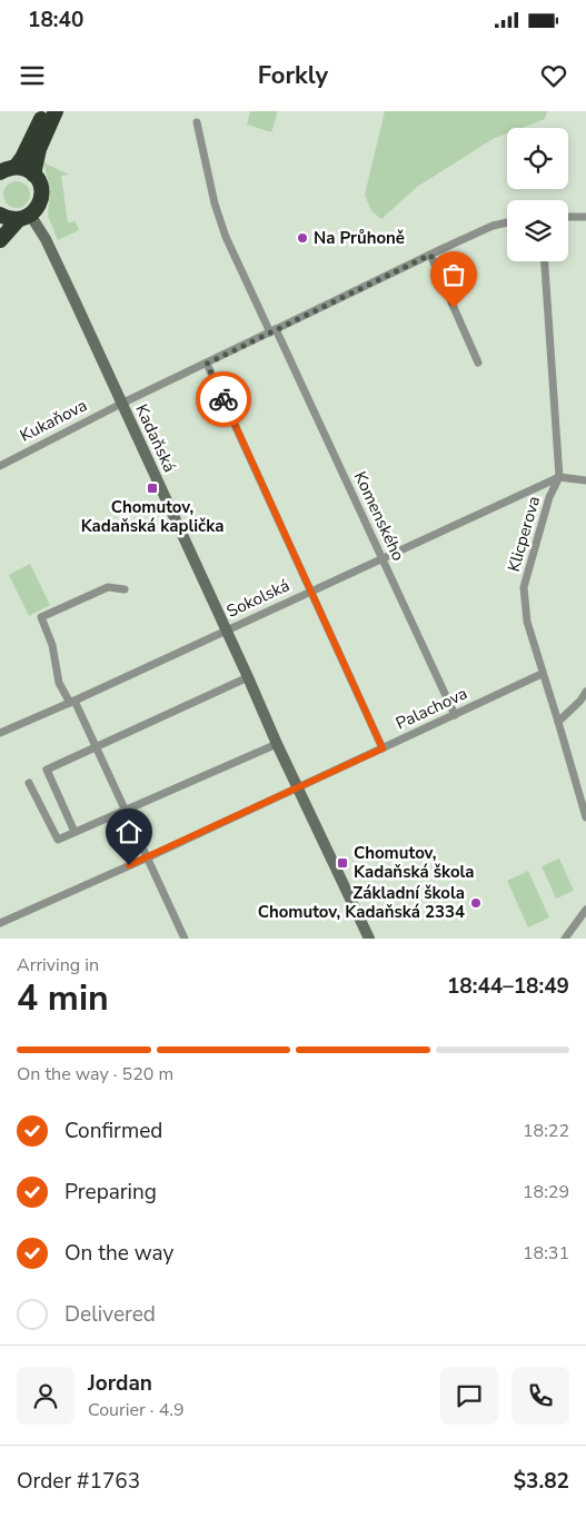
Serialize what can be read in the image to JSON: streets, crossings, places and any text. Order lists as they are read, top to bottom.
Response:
{
  "streets": {
    "street": [
      "Kukaňova",
      "Kadaňská",
      "Komenského",
      "Klicperova",
      "Sokolská",
      "Palachova"
    ]
  },
  "crossings": [
    ["Kukaňova", "Kadaňská"],
    ["Kadaňská", "Sokolská"],
    ["Kadaňská", "Palachova"],
    ["Komenského", "Sokolská"],
    ["Komenského", "Palachova"],
    ["Klicperova", "Sokolská"],
    ["Klicperova", "Palachova"]
  ],
  "places": {
    "other": ["Na Průhoně", "Základní škola Chomutov, Kadaňská 2334"],
    "transit": ["Chomutov, Kadaňská kaplička", "Chomutov, Kadaňská škola"]
  },
  "page": {
    "status": "18:40",
    "header": "Forkly",
    "heading": ["4 min", "Arriving in", "18:44–18:49"],
    "panel": [
      "Jordan",
      "Courier · 4.9",
      "Order #1763",
      "$3.82"
    ],
    "bar": "On the way · 520 m",
    "list": [
      ["Confirmed", "18:22"],
      ["Preparing", "18:29"],
      ["On the way", "18:31"],
      "Delivered"
    ]
  }
}
